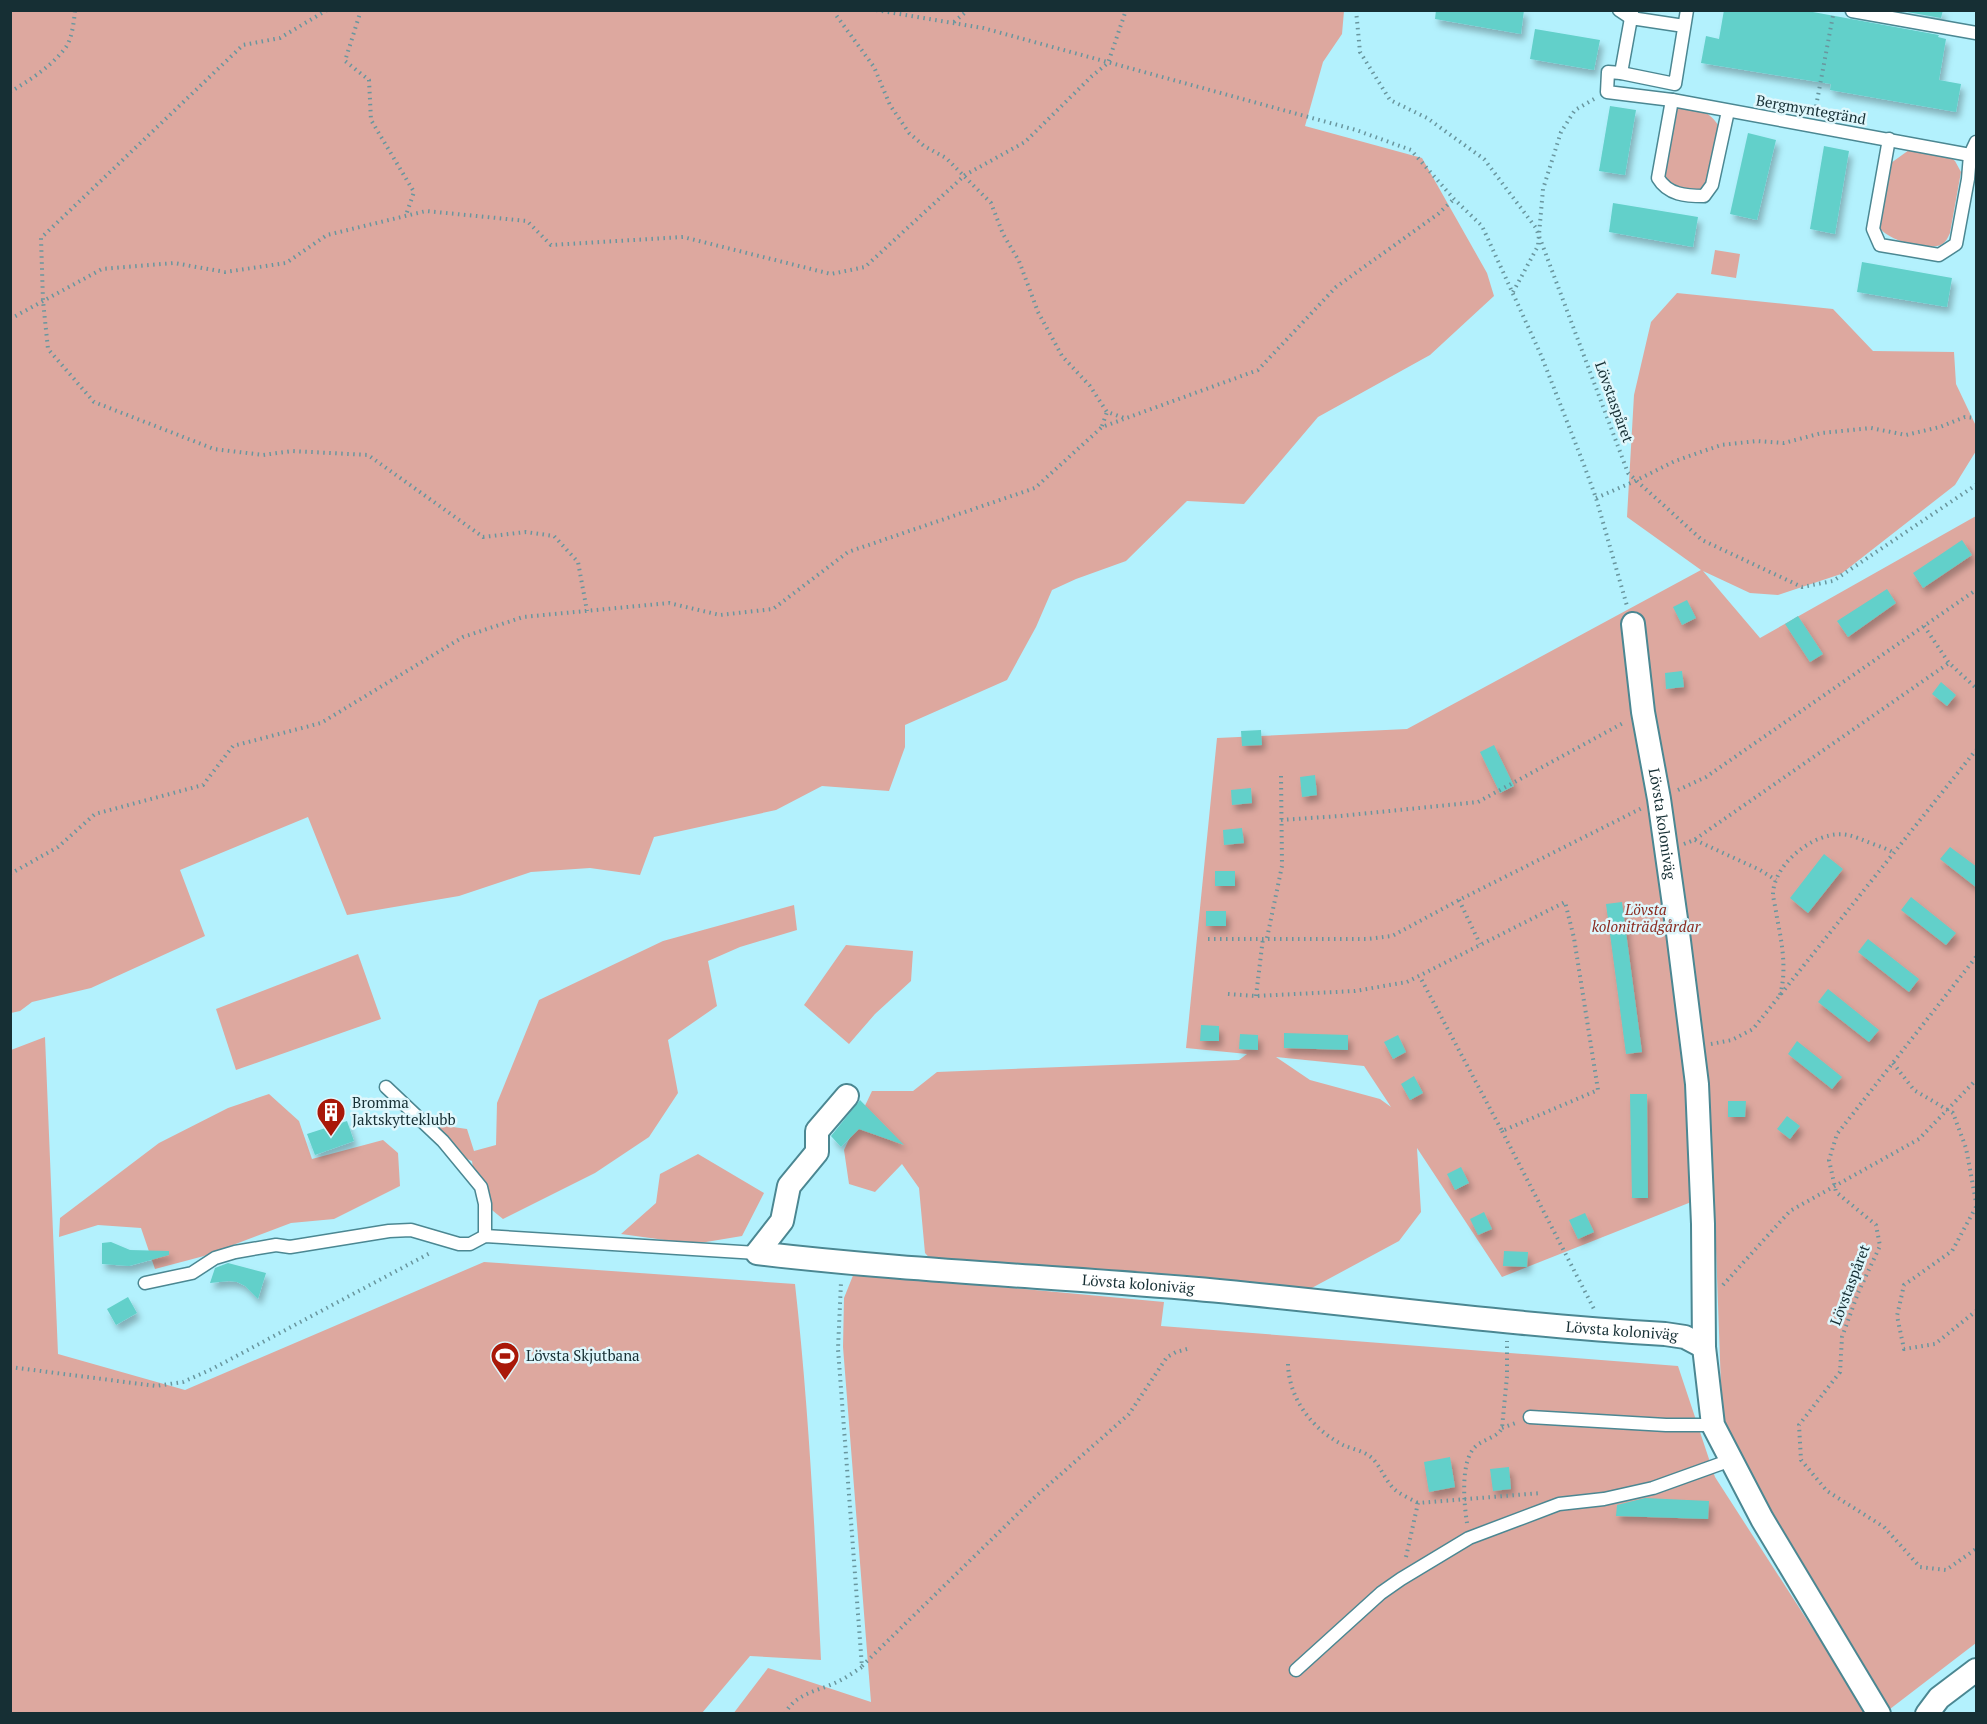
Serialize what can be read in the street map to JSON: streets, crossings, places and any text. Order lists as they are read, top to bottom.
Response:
{
  "streets": {
    "street": ["Lövsta koloniväg"],
    "lane": ["Bergmyntegränd"],
    "path": ["Lövstaspåret"]
  },
  "parks": ["Lövsta koloniträdgårdar"],
  "places": {
    "building": ["Bromma Jaktskytteklubb"],
    "sports": ["Lövsta Skjutbana"]
  }
}
